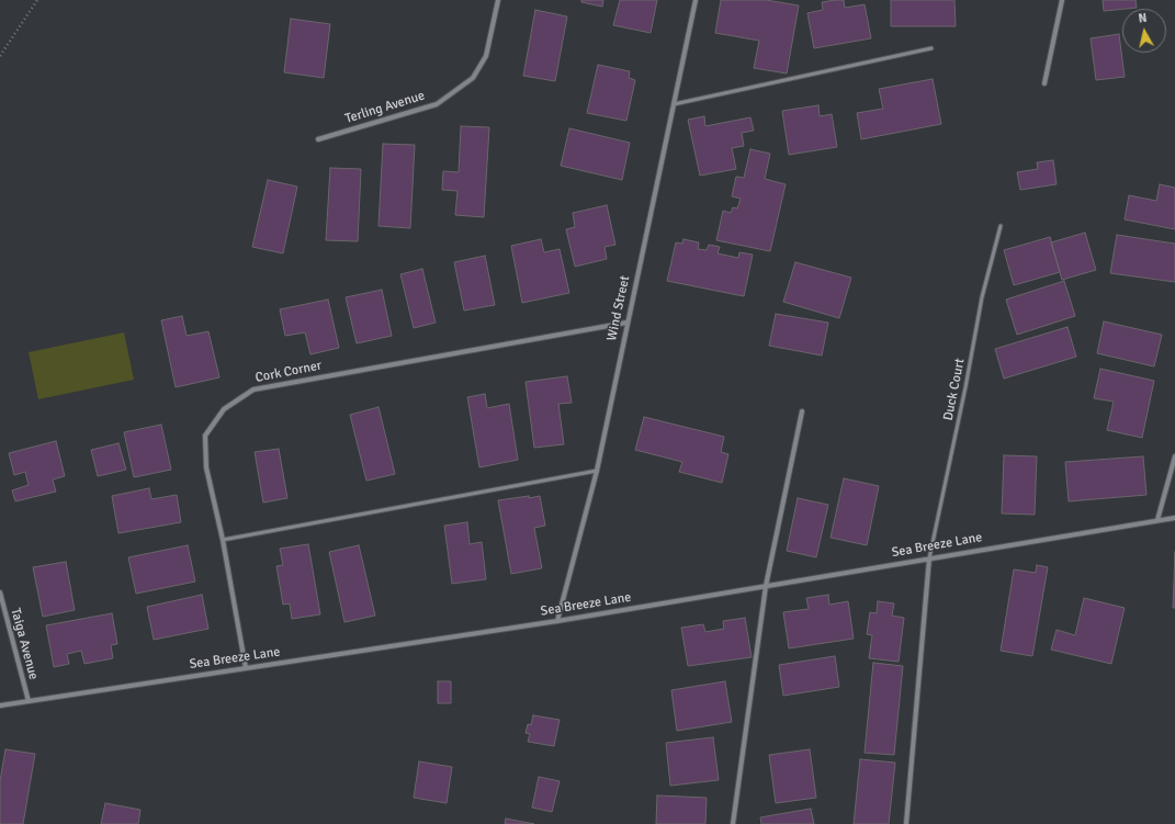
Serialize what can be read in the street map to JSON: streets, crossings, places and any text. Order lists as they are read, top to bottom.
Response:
{
  "streets": {
    "street": [
      "Terling Avenue",
      "Wind Street",
      "Cork Corner",
      "Sea Breeze Lane",
      "Taiga Avenue"
    ],
    "lane": ["Duck Court"]
  },
  "crossings": [
    ["Wind Street", "Cork Corner"],
    ["Wind Street", "Sea Breeze Lane"],
    ["Cork Corner", "Sea Breeze Lane"],
    ["Duck Court", "Sea Breeze Lane"],
    ["Sea Breeze Lane", "Taiga Avenue"]
  ],
  "north": "top"
}
